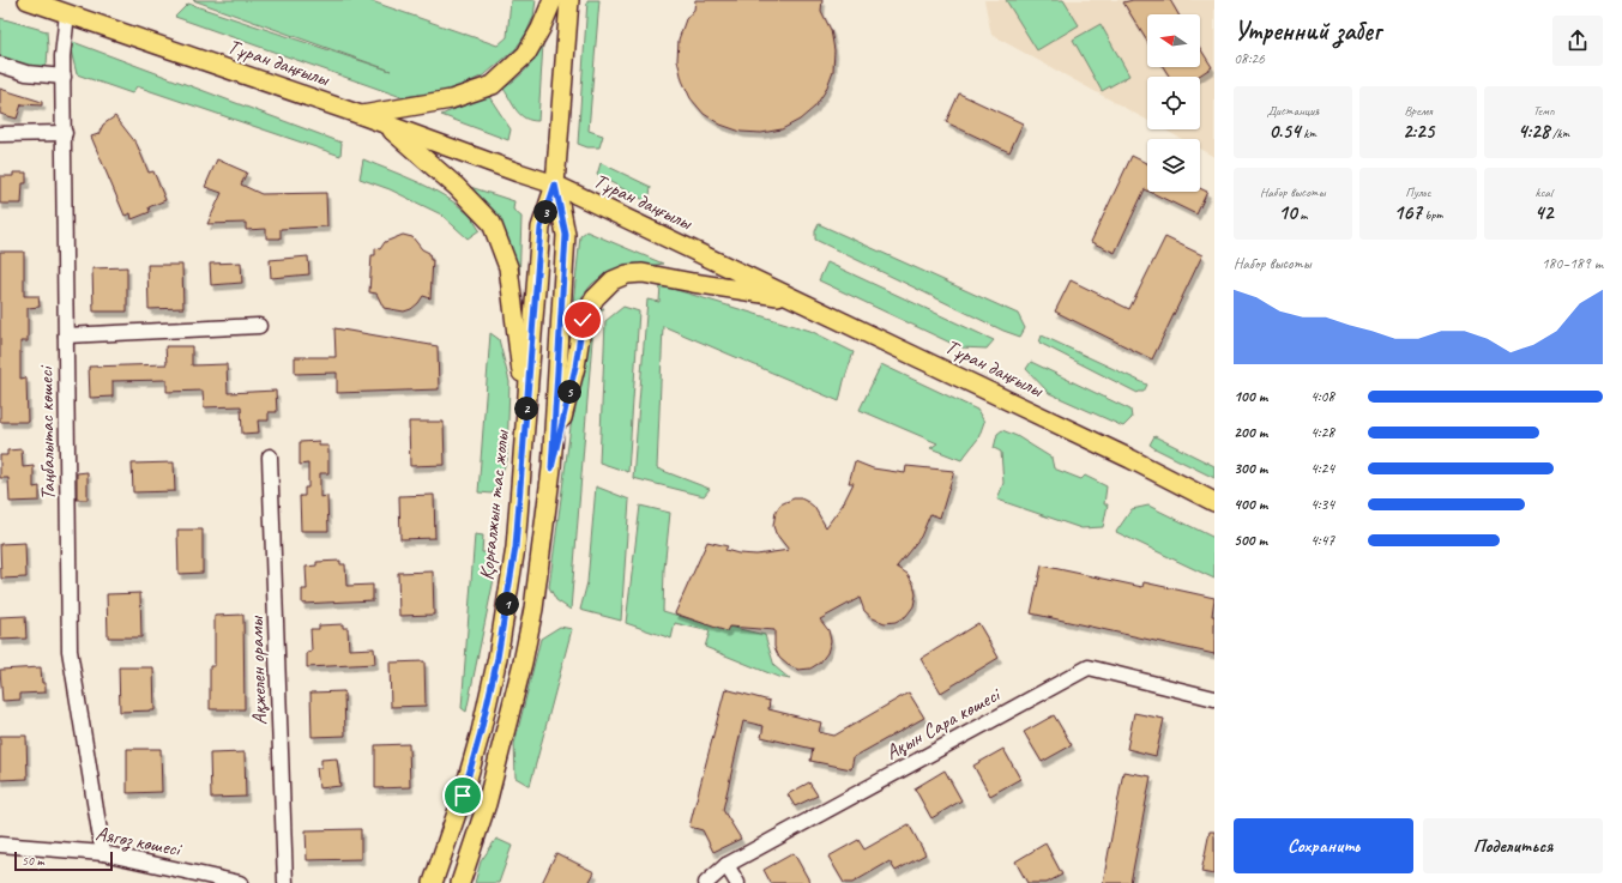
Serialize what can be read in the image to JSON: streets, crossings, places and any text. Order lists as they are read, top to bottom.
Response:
{
  "streets": {
    "main road": ["Тұран даңғылы", "Қорғалжын тас жолы"],
    "street": [
      "Таңбалытас көшесі",
      "Ақжелен орамы",
      "Ақын Сара көшесі",
      "Аягөз көшесі"
    ]
  },
  "crossings": [
    ["Тұран даңғылы", "Таңбалытас көшесі"],
    ["Тұран даңғылы", "Қорғалжын тас жолы"],
    ["Таңбалытас көшесі", "Аягөз көшесі"]
  ],
  "scale_bar": "50 m",
  "north": "left",
  "page": {
    "heading": ["Утренний забег", "08:26"],
    "stats": [
      ["Дистанция", "0.54 km"],
      ["Время", "2:25"],
      ["Темп", "4:28 /km"],
      ["Набор высоты", "10 m"],
      ["Пульс", "167 bpm"],
      ["kcal", "42"]
    ],
    "pins": [
      "3",
      "5",
      "2",
      "1"
    ],
    "chart": ["Набор высоты", "180–189 m"],
    "list": [
      {
        "name": "100 m",
        "note": "4:08"
      },
      {
        "name": "200 m",
        "note": "4:28"
      },
      {
        "name": "300 m",
        "note": "4:24"
      },
      {
        "name": "400 m",
        "note": "4:34"
      },
      {
        "name": "500 m",
        "note": "4:47"
      }
    ],
    "buttons": ["Сохранить", "Поделиться"],
    "scale": "50 m"
  }
}
